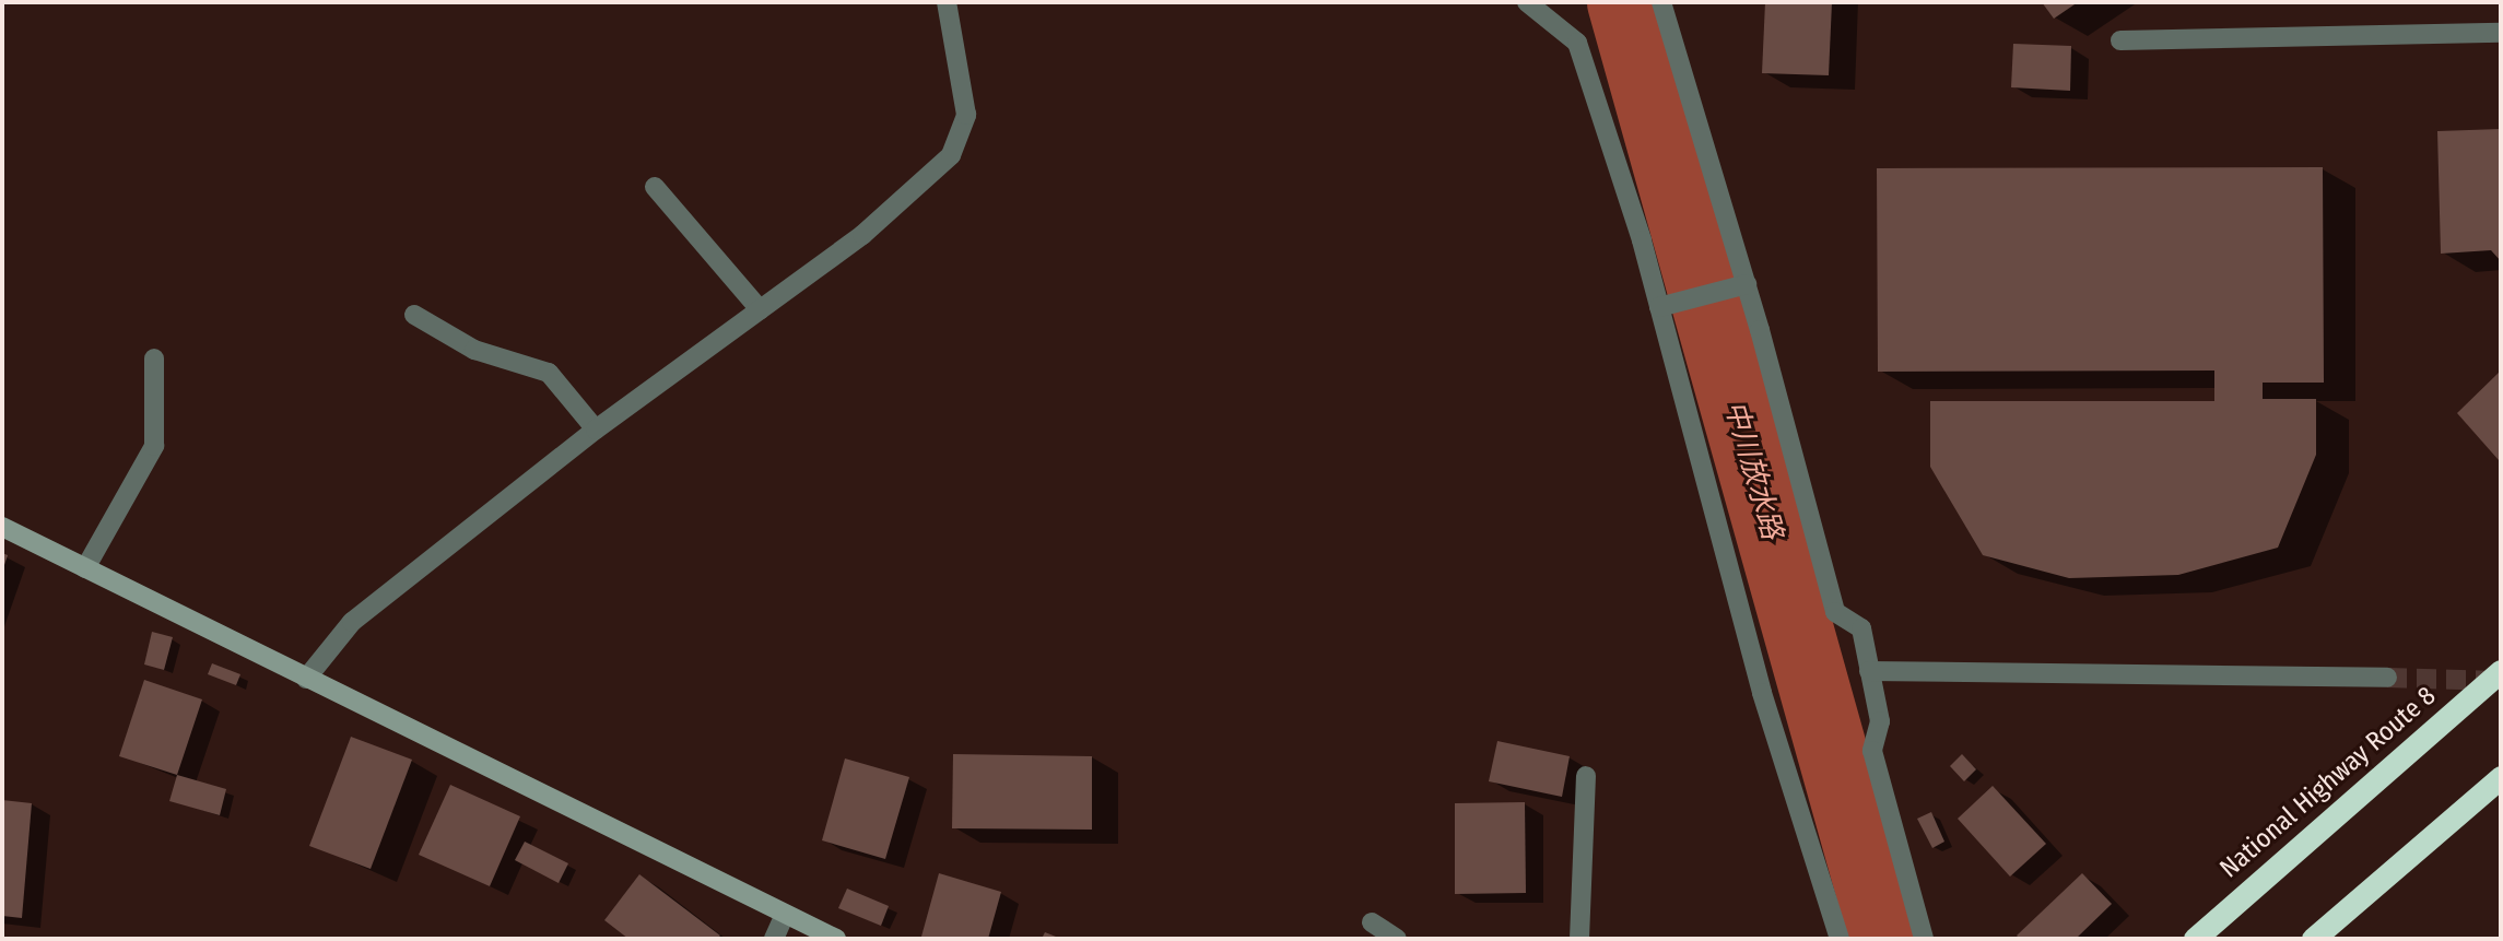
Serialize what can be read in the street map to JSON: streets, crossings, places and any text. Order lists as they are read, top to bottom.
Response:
{
  "streets": {
    "highway": ["National Highway Route 8"]
  },
  "water": ["中川放水路"]
}
